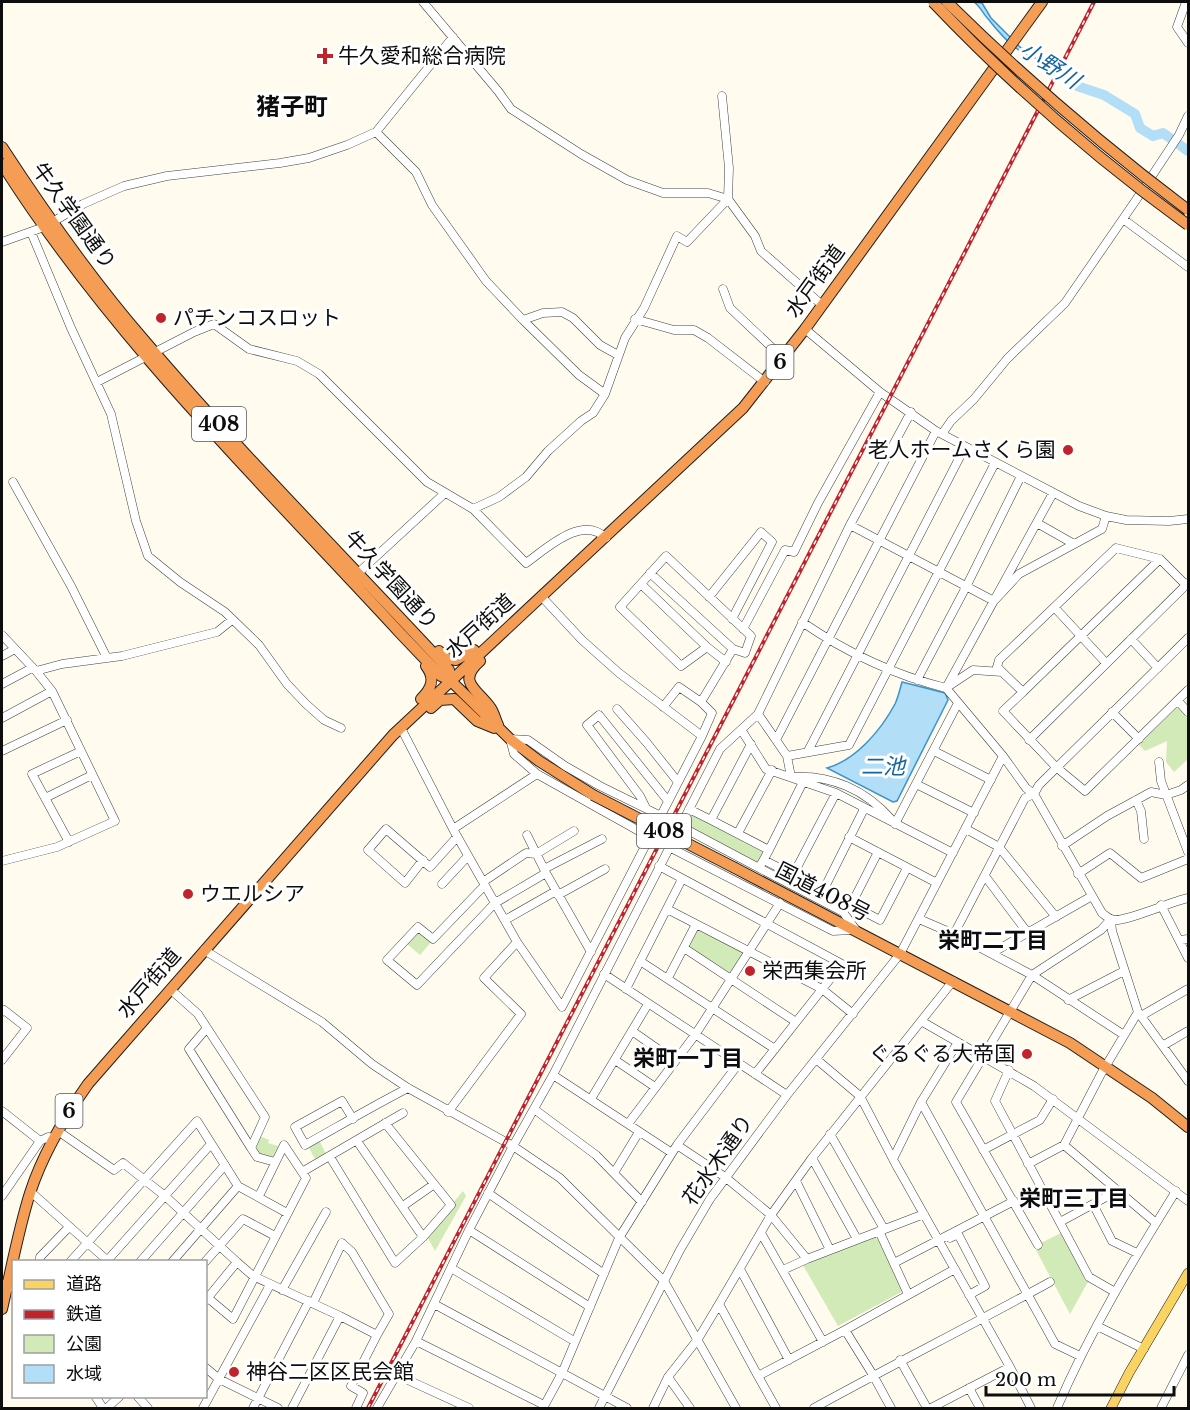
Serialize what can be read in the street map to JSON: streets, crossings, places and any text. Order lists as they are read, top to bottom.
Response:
{
  "streets": {
    "highway": [
      "牛久学園通り",
      "水戸街道",
      "6",
      "408",
      "国道408号"
    ],
    "street": ["花水木通り"]
  },
  "crossings": [
    ["牛久学園通り", "水戸街道"],
    ["牛久学園通り", "国道408号"],
    ["水戸街道", "国道408号"],
    ["国道408号", "花水木通り"]
  ],
  "districts": [
    "猪子町",
    "栄町二丁目",
    "栄町一丁目",
    "栄町三丁目"
  ],
  "water": ["小野川", "二池"],
  "places": {
    "health": ["牛久愛和総合病院"],
    "other": [
      "パチンコスロット",
      "老人ホームさくら園",
      "ウエルシア",
      "栄西集会所",
      "ぐるぐる大帝国",
      "神谷二区区民会館"
    ]
  },
  "legend": [
    "道路",
    "鉄道",
    "公園",
    "水域"
  ],
  "scale_bar": "200 m"
}
